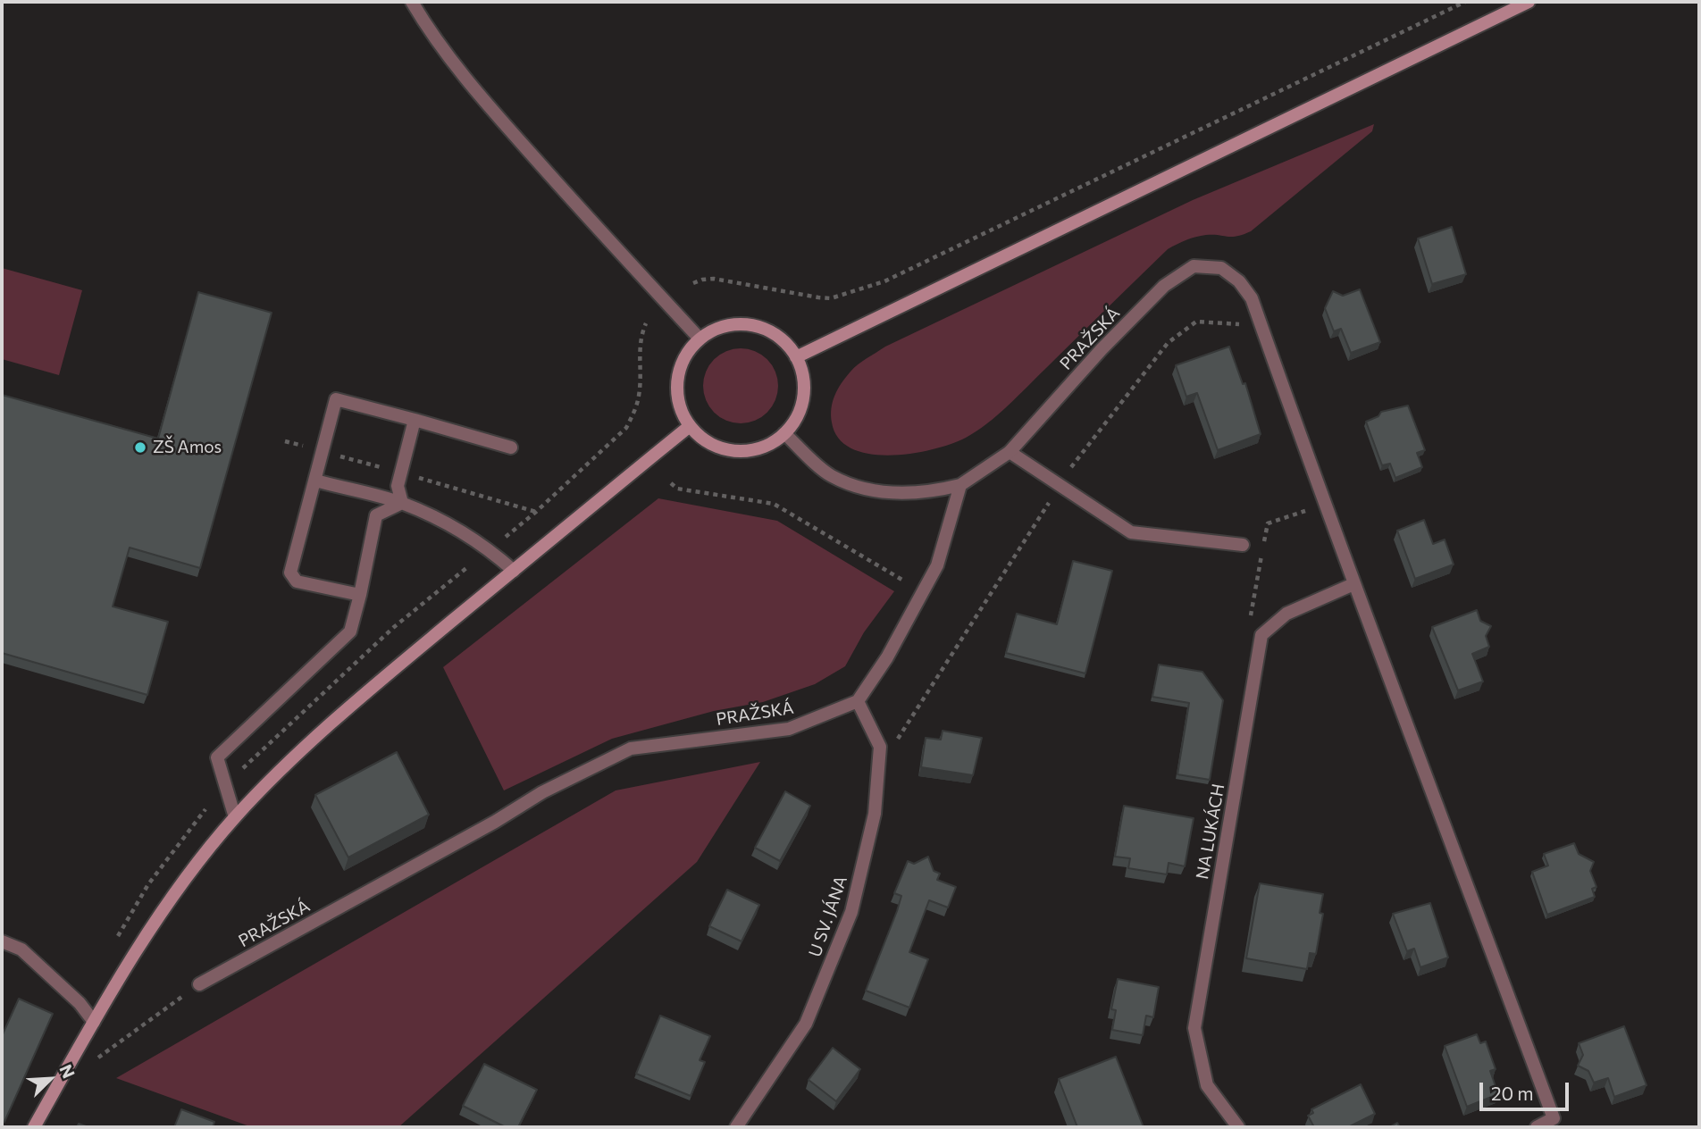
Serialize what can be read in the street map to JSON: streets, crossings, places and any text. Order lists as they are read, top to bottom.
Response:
{
  "streets": {
    "street": ["PRAŽSKÁ", "NA LUKÁCH", "U SV. JÁNA"]
  },
  "crossings": [
    ["PRAŽSKÁ", "NA LUKÁCH"],
    ["PRAŽSKÁ", "U SV. JÁNA"]
  ],
  "places": ["ZŠ Amos"],
  "scale_bar": "20 m",
  "north": "top right"
}
